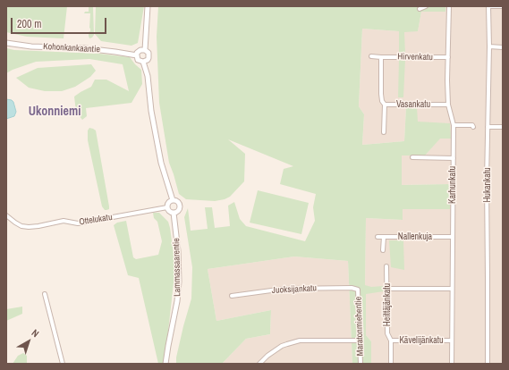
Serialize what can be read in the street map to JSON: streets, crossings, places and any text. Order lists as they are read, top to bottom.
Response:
{
  "streets": {
    "street": [
      "Kohonkankaantie",
      "Hirvenkatu",
      "Vasankatu",
      "Karhunkatu",
      "Hukankatu",
      "Ottelukatu",
      "Nallenkuja",
      "Lammassaarentie",
      "Juoksijankatu",
      "Heittäjänkatu",
      "Maratonmiehentie",
      "Kävelijänkatu"
    ]
  },
  "crossings": [
    ["Hirvenkatu", "Karhunkatu"],
    ["Vasankatu", "Karhunkatu"],
    ["Karhunkatu", "Nallenkuja"],
    ["Karhunkatu", "Kävelijänkatu"],
    ["Ottelukatu", "Lammassaarentie"],
    ["Juoksijankatu", "Maratonmiehentie"],
    ["Heittäjänkatu", "Kävelijänkatu"]
  ],
  "districts": ["Ukonniemi"],
  "scale_bar": "200 m",
  "north": "top right"
}
